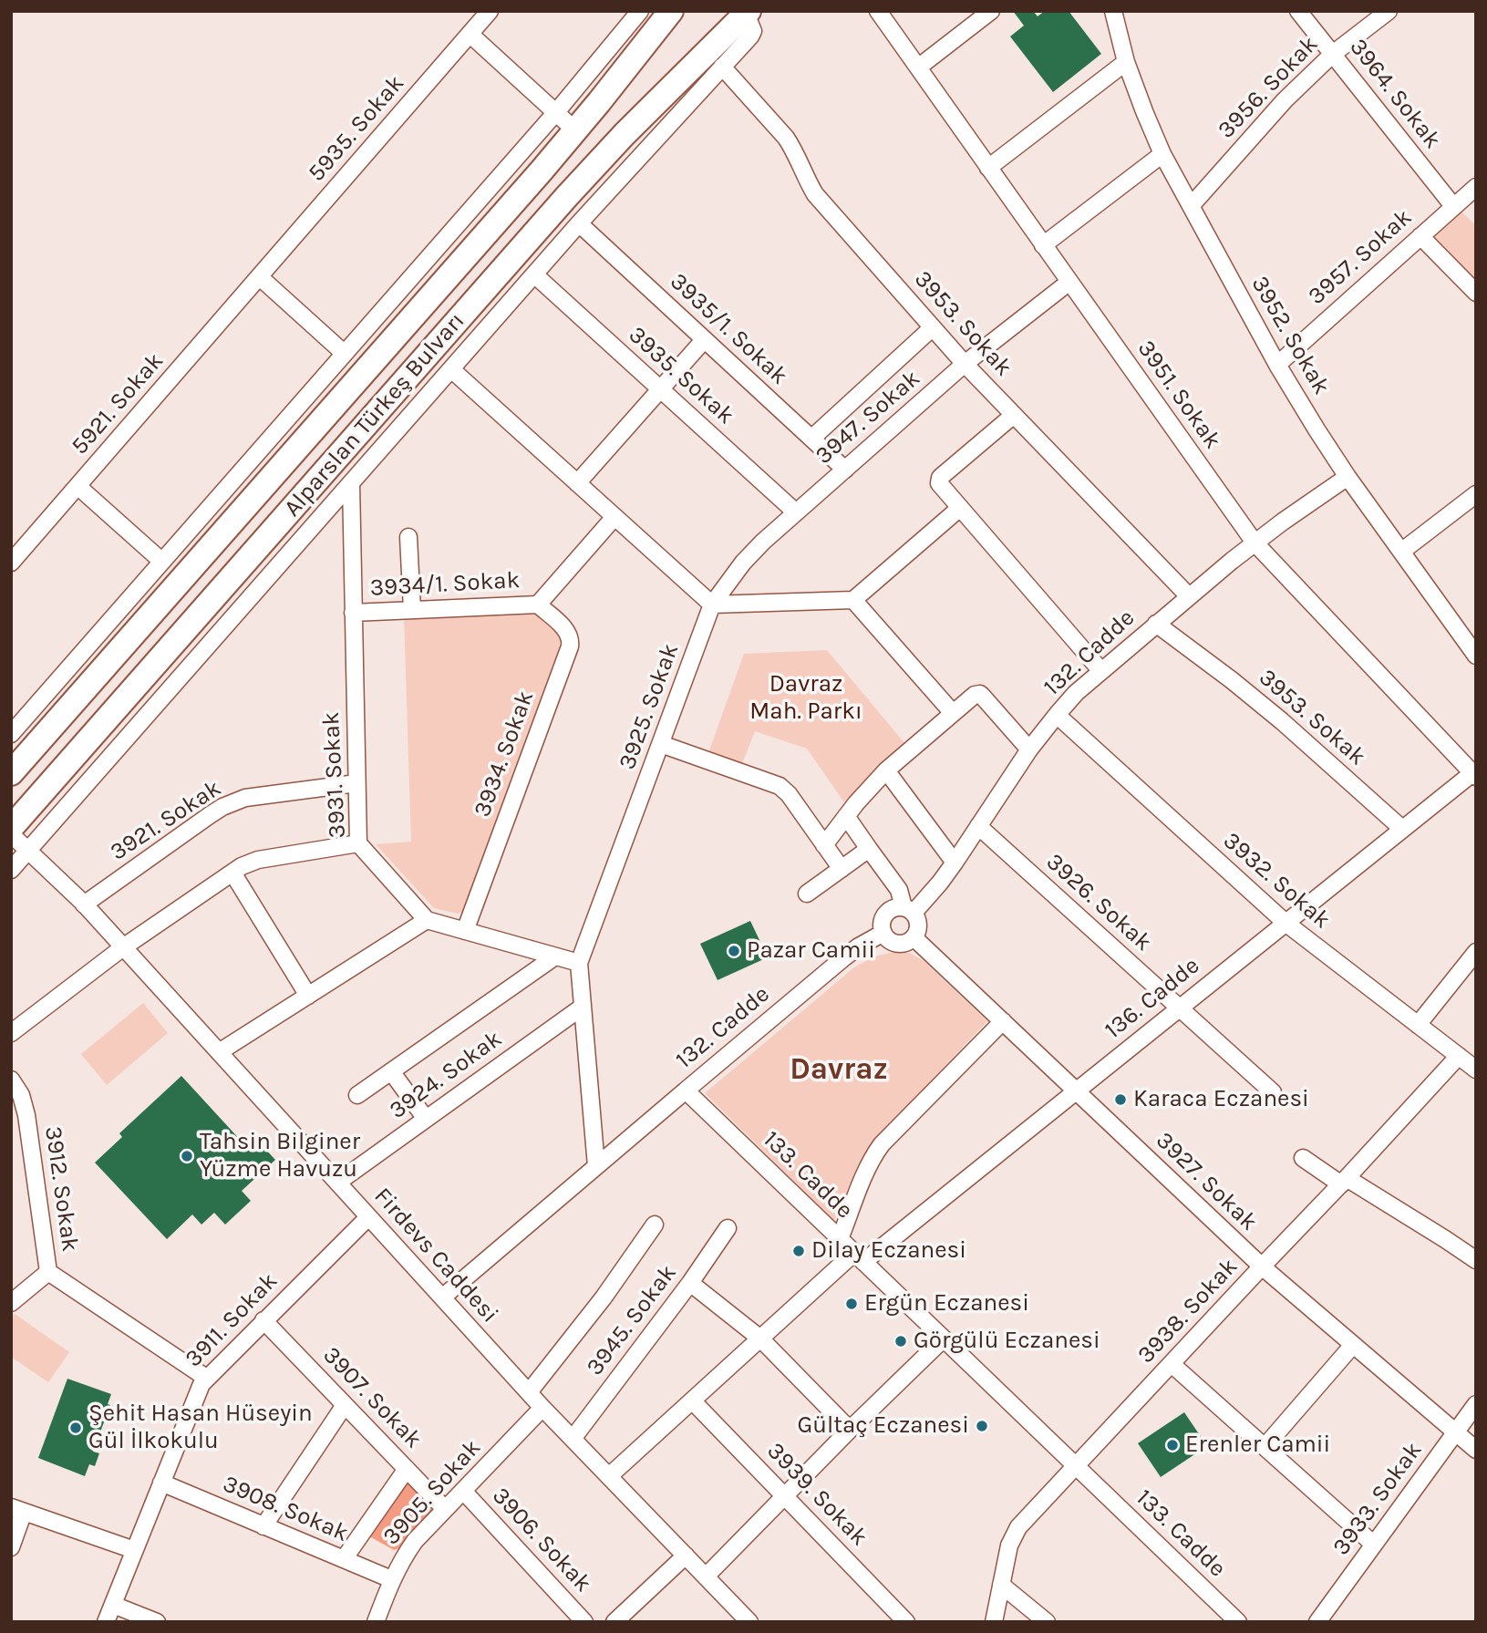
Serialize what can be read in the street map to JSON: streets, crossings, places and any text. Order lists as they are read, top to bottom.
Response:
{
  "streets": {
    "highway": ["Alparslan Türkeş Bulvarı"],
    "street": [
      "3956. Sokak",
      "3964. Sokak",
      "5935. Sokak",
      "3957. Sokak",
      "3953. Sokak",
      "3935/1. Sokak",
      "3952. Sokak",
      "3935. Sokak",
      "3951. Sokak",
      "5921. Sokak",
      "3947. Sokak",
      "3934/1. Sokak",
      "132. Cadde",
      "3925. Sokak",
      "3934. Sokak",
      "3931. Sokak",
      "3921. Sokak",
      "3932. Sokak",
      "3926. Sokak",
      "136. Cadde",
      "3924. Sokak",
      "133. Cadde",
      "3927. Sokak",
      "3912. Sokak",
      "Firdevs Caddesi",
      "3938. Sokak",
      "3911. Sokak",
      "3945. Sokak",
      "3907. Sokak",
      "3905. Sokak",
      "3939. Sokak",
      "3933. Sokak",
      "3908. Sokak",
      "3906. Sokak"
    ]
  },
  "crossings": [
    ["3956. Sokak", "3964. Sokak"],
    ["3956. Sokak", "3952. Sokak"],
    ["3964. Sokak", "3957. Sokak"],
    ["5935. Sokak", "5921. Sokak"],
    ["3957. Sokak", "3952. Sokak"],
    ["3953. Sokak", "3947. Sokak"],
    ["3953. Sokak", "132. Cadde"],
    ["3953. Sokak", "136. Cadde"],
    ["3935/1. Sokak", "3947. Sokak"],
    ["3952. Sokak", "132. Cadde"],
    ["3935. Sokak", "3947. Sokak"],
    ["3951. Sokak", "3947. Sokak"],
    ["3951. Sokak", "132. Cadde"],
    ["3951. Sokak", "136. Cadde"],
    ["3947. Sokak", "3925. Sokak"],
    ["3934/1. Sokak", "3934. Sokak"],
    ["3934/1. Sokak", "3931. Sokak"],
    ["132. Cadde", "3932. Sokak"],
    ["132. Cadde", "3926. Sokak"],
    ["132. Cadde", "133. Cadde"],
    ["132. Cadde", "3927. Sokak"],
    ["3925. Sokak", "3924. Sokak"],
    ["3931. Sokak", "3921. Sokak"],
    ["3921. Sokak", "Firdevs Caddesi"],
    ["3932. Sokak", "136. Cadde"],
    ["3932. Sokak", "3938. Sokak"],
    ["3926. Sokak", "136. Cadde"],
    ["136. Cadde", "133. Cadde"],
    ["136. Cadde", "3927. Sokak"],
    ["136. Cadde", "Firdevs Caddesi"],
    ["136. Cadde", "3939. Sokak"],
    ["3924. Sokak", "Firdevs Caddesi"],
    ["133. Cadde", "3938. Sokak"],
    ["3927. Sokak", "3938. Sokak"],
    ["3927. Sokak", "3933. Sokak"],
    ["3912. Sokak", "3911. Sokak"],
    ["Firdevs Caddesi", "3911. Sokak"],
    ["Firdevs Caddesi", "3945. Sokak"],
    ["Firdevs Caddesi", "3905. Sokak"],
    ["3911. Sokak", "3907. Sokak"],
    ["3911. Sokak", "3908. Sokak"],
    ["3907. Sokak", "3905. Sokak"],
    ["3905. Sokak", "3908. Sokak"],
    ["3905. Sokak", "3906. Sokak"]
  ],
  "districts": ["Davraz"],
  "parks": ["Davraz Mah. Parkı"],
  "places": [
    "Pazar Camii",
    "Karaca Eczanesi",
    "Tahsin Bilginer Yüzme Havuzu",
    "Dilay Eczanesi",
    "Ergün Eczanesi",
    "Görgülü Eczanesi",
    "Gültaç Eczanesi",
    "Şehit Hasan Hüseyin Gül İlkokulu",
    "Erenler Camii"
  ]
}
